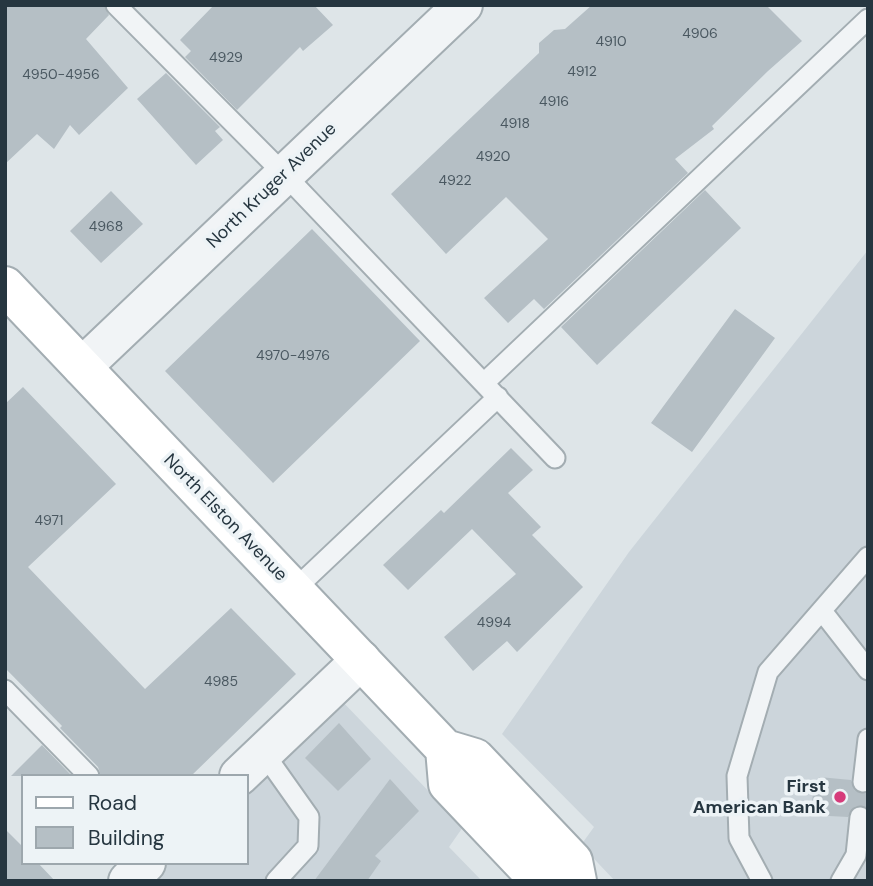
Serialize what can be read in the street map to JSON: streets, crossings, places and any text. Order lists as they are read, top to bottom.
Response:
{
  "streets": {
    "main road": ["North Elston Avenue"],
    "street": ["North Kruger Avenue"]
  },
  "crossings": [
    ["North Kruger Avenue", "North Elston Avenue"]
  ],
  "places": ["First American Bank"],
  "house_numbers": [
    "4906",
    "4910",
    "4929",
    "4912",
    "4950-4956",
    "4916",
    "4918",
    "4920",
    "4922",
    "4968",
    "4970-4976",
    "4971",
    "4994",
    "4985"
  ],
  "legend": ["Road", "Building"]
}
